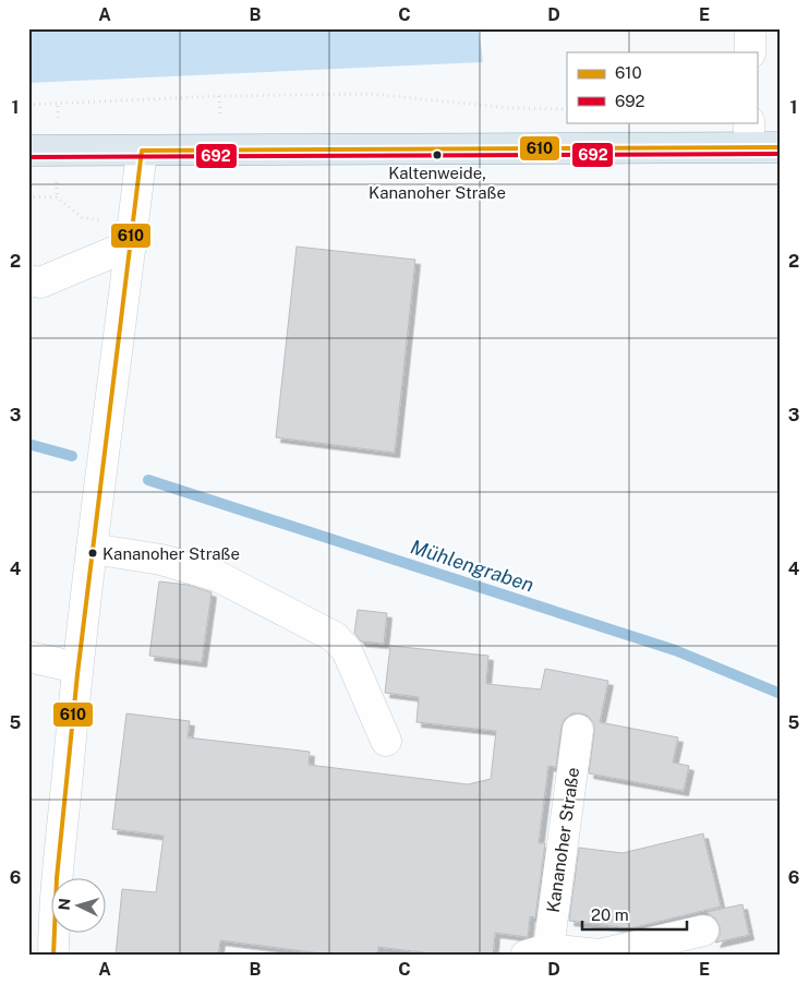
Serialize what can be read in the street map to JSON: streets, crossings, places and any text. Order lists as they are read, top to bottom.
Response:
{
  "streets": {
    "street": ["Kananoher Straße"]
  },
  "water": ["Mühlengraben"],
  "places": ["Kaltenweide, Kananoher Straße", "Kananoher Straße"],
  "lines": ["transit line 610", "transit line 692"],
  "legend": ["610", "692"],
  "scale_bar": "20 m",
  "north": "left",
  "grid": {
    "columns": [
      "A",
      "B",
      "C",
      "D",
      "E"
    ],
    "rows": [
      "1",
      "2",
      "3",
      "4",
      "5",
      "6"
    ]
  }
}
